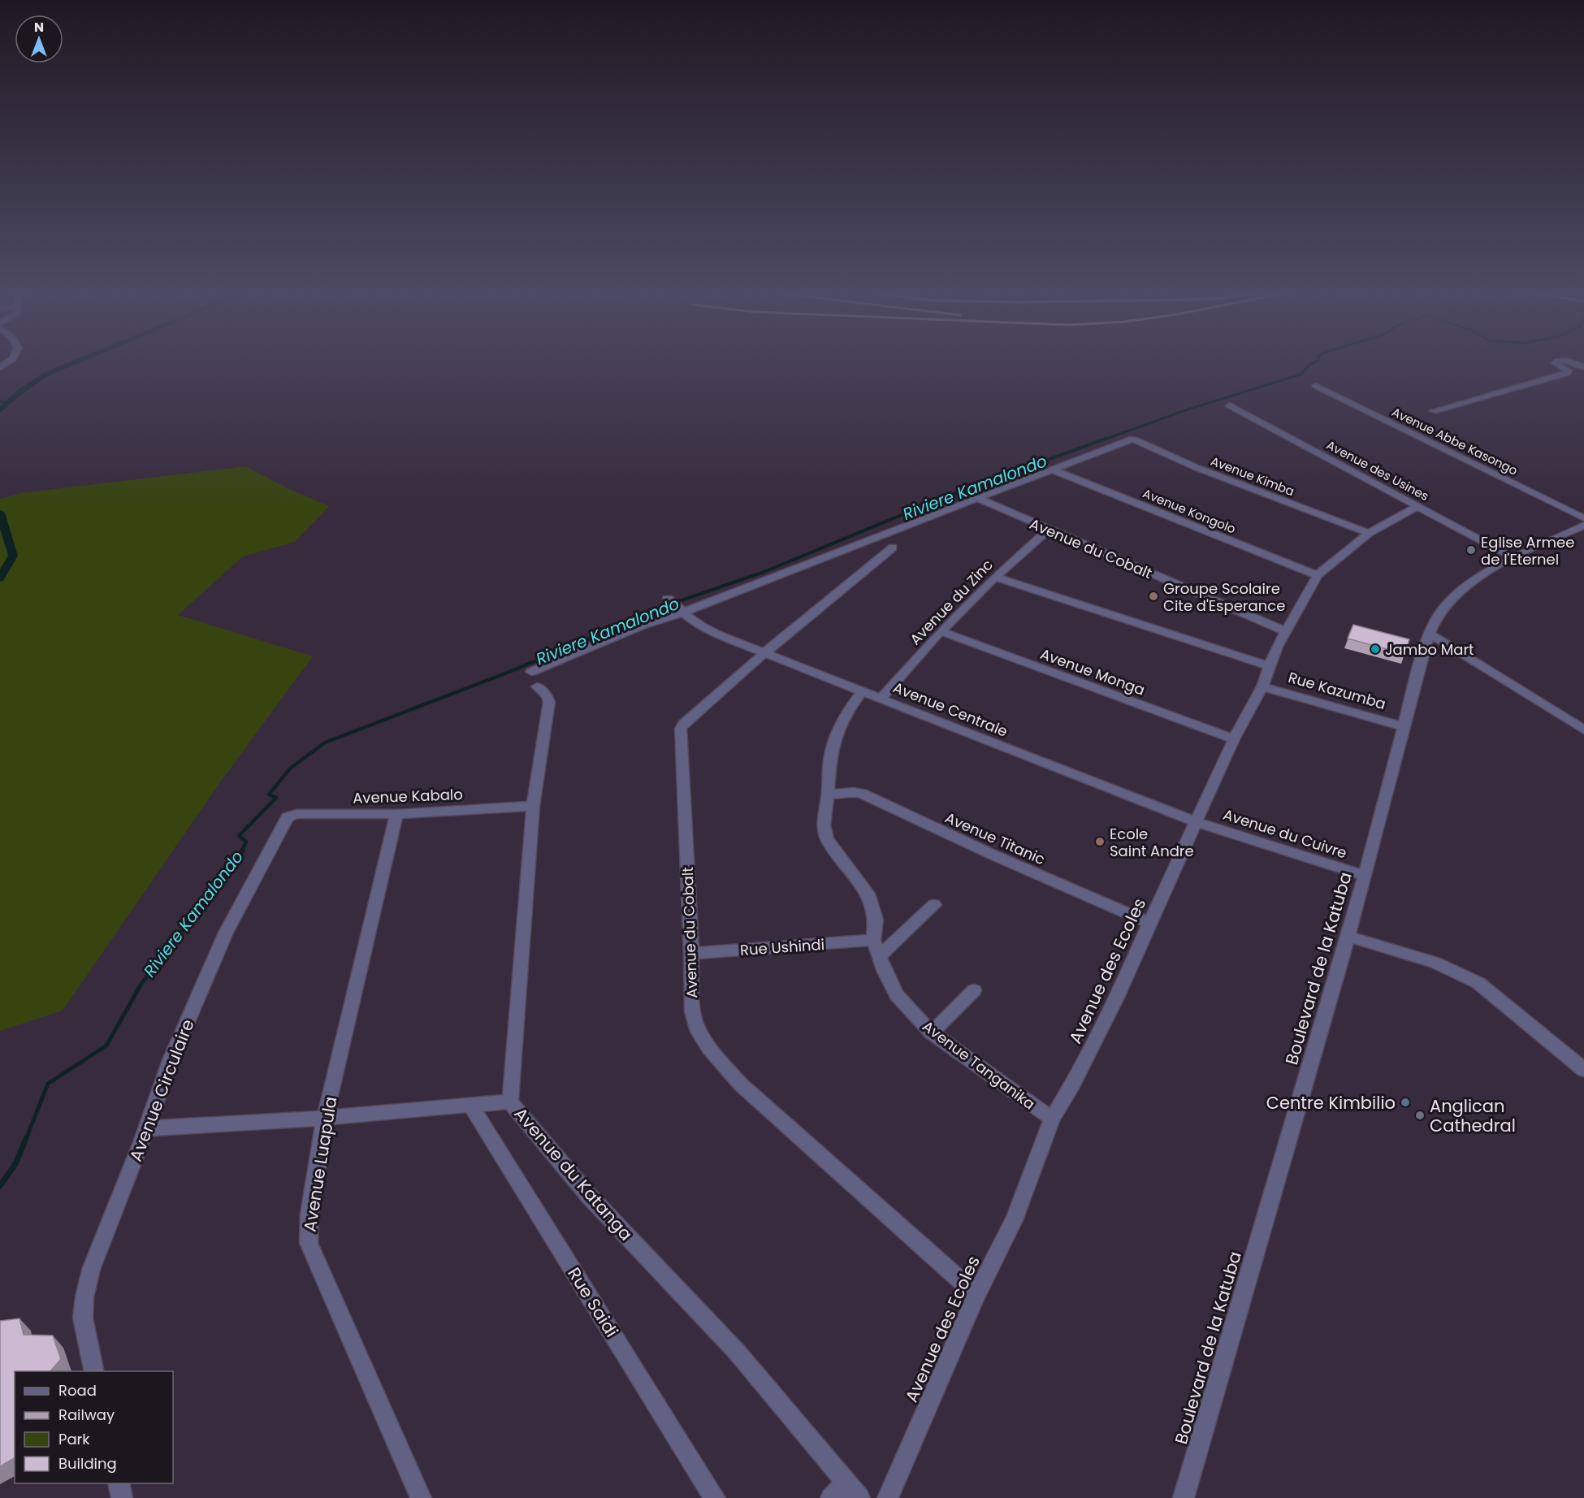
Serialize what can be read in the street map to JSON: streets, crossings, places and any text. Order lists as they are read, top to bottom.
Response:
{
  "streets": {
    "street": [
      "Avenue Abbe Kasongo",
      "Avenue des Usines",
      "Avenue Kimba",
      "Avenue Kongolo",
      "Avenue du Cobalt",
      "Avenue du Zinc",
      "Avenue Monga",
      "Rue Kazumba",
      "Avenue Centrale",
      "Avenue Kabalo",
      "Avenue du Cuivre",
      "Avenue Titanic",
      "Rue Ushindi",
      "Boulevard de la Katuba",
      "Avenue des Ecoles",
      "Avenue Tanganika",
      "Avenue Circulaire",
      "Avenue Luapula",
      "Avenue du Katanga",
      "Rue Saidi"
    ]
  },
  "crossings": [
    ["Avenue des Usines", "Boulevard de la Katuba"],
    ["Avenue des Usines", "Avenue des Ecoles"],
    ["Avenue Kimba", "Avenue Kongolo"],
    ["Avenue Kimba", "Avenue des Ecoles"],
    ["Avenue Kongolo", "Avenue des Ecoles"],
    ["Avenue du Cobalt", "Avenue du Zinc"],
    ["Avenue du Cobalt", "Avenue Centrale"],
    ["Avenue du Cobalt", "Rue Ushindi"],
    ["Avenue du Cobalt", "Avenue des Ecoles"],
    ["Avenue du Zinc", "Avenue Monga"],
    ["Avenue du Zinc", "Avenue Centrale"],
    ["Avenue Monga", "Avenue des Ecoles"],
    ["Rue Kazumba", "Boulevard de la Katuba"],
    ["Rue Kazumba", "Avenue des Ecoles"],
    ["Avenue Centrale", "Avenue du Cuivre"],
    ["Avenue Centrale", "Avenue des Ecoles"],
    ["Avenue Centrale", "Avenue Tanganika"],
    ["Avenue Centrale", "Avenue du Katanga"],
    ["Avenue Kabalo", "Avenue Circulaire"],
    ["Avenue Kabalo", "Avenue Luapula"],
    ["Avenue Kabalo", "Avenue du Katanga"],
    ["Avenue du Cuivre", "Boulevard de la Katuba"],
    ["Avenue du Cuivre", "Avenue des Ecoles"],
    ["Avenue Titanic", "Avenue des Ecoles"],
    ["Avenue Titanic", "Avenue Tanganika"],
    ["Rue Ushindi", "Avenue Tanganika"],
    ["Avenue des Ecoles", "Avenue Tanganika"]
  ],
  "water": ["Riviere Kamalondo"],
  "places": [
    "Eglise Armee de l'Eternel",
    "Groupe Scolaire Cite d'Esperance",
    "Jambo Mart",
    "Ecole Saint Andre",
    "Centre Kimbilio",
    "Anglican Cathedral"
  ],
  "legend": [
    "Road",
    "Railway",
    "Park",
    "Building"
  ],
  "north": "top"
}
